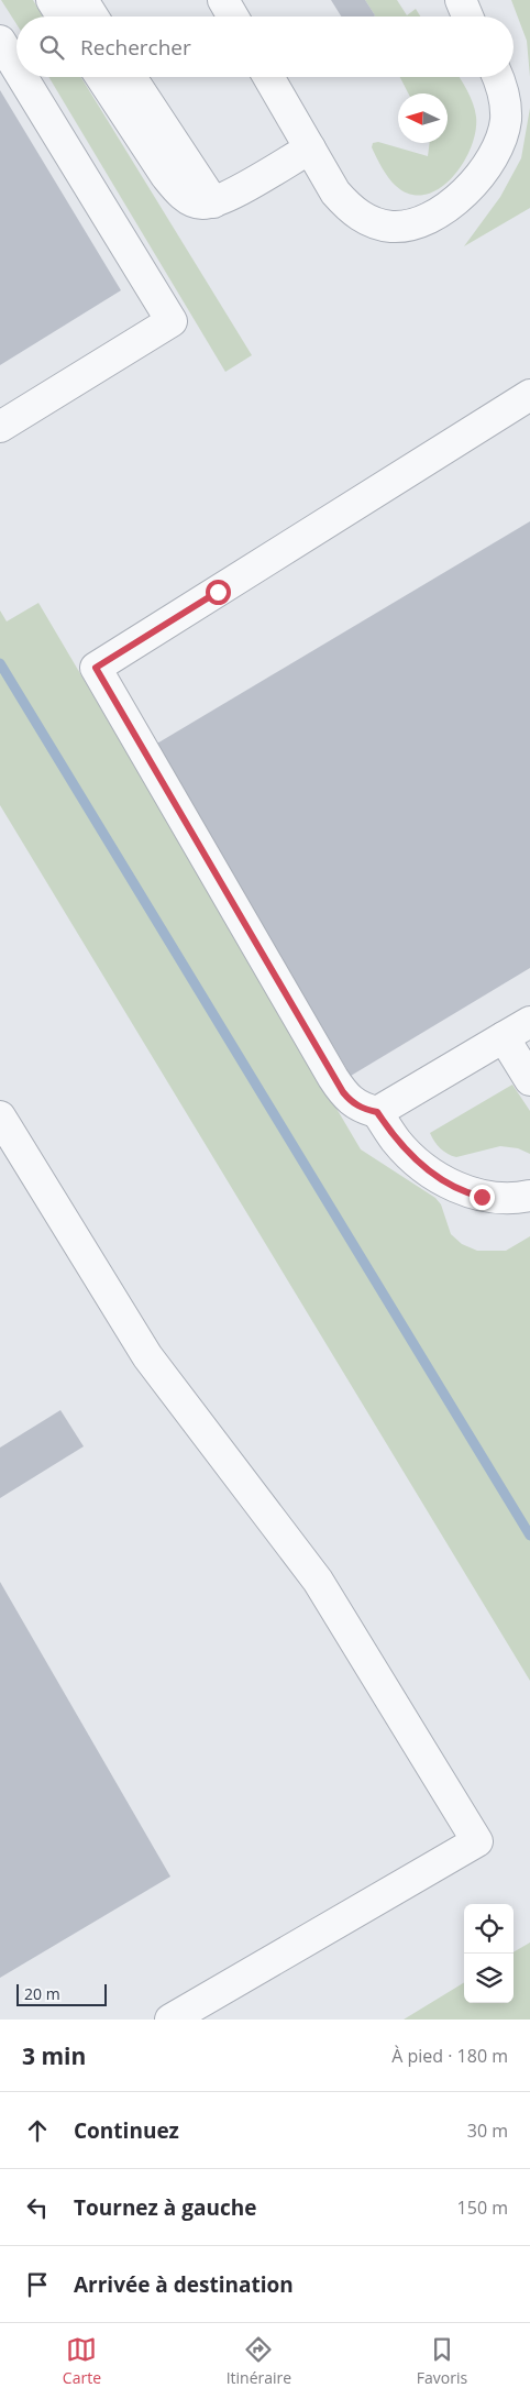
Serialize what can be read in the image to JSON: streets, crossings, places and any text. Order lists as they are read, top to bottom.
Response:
{
  "scale_bar": "20 m",
  "north": "left",
  "page": {
    "search": "Rechercher",
    "scale": "20 m",
    "heading": ["3 min", "À pied · 180 m"],
    "list": [
      ["Continuez", "30 m"],
      ["Tournez à gauche", "150 m"],
      "Arrivée à destination"
    ],
    "nav": ["Carte", "Itinéraire", "Favoris"]
  }
}
